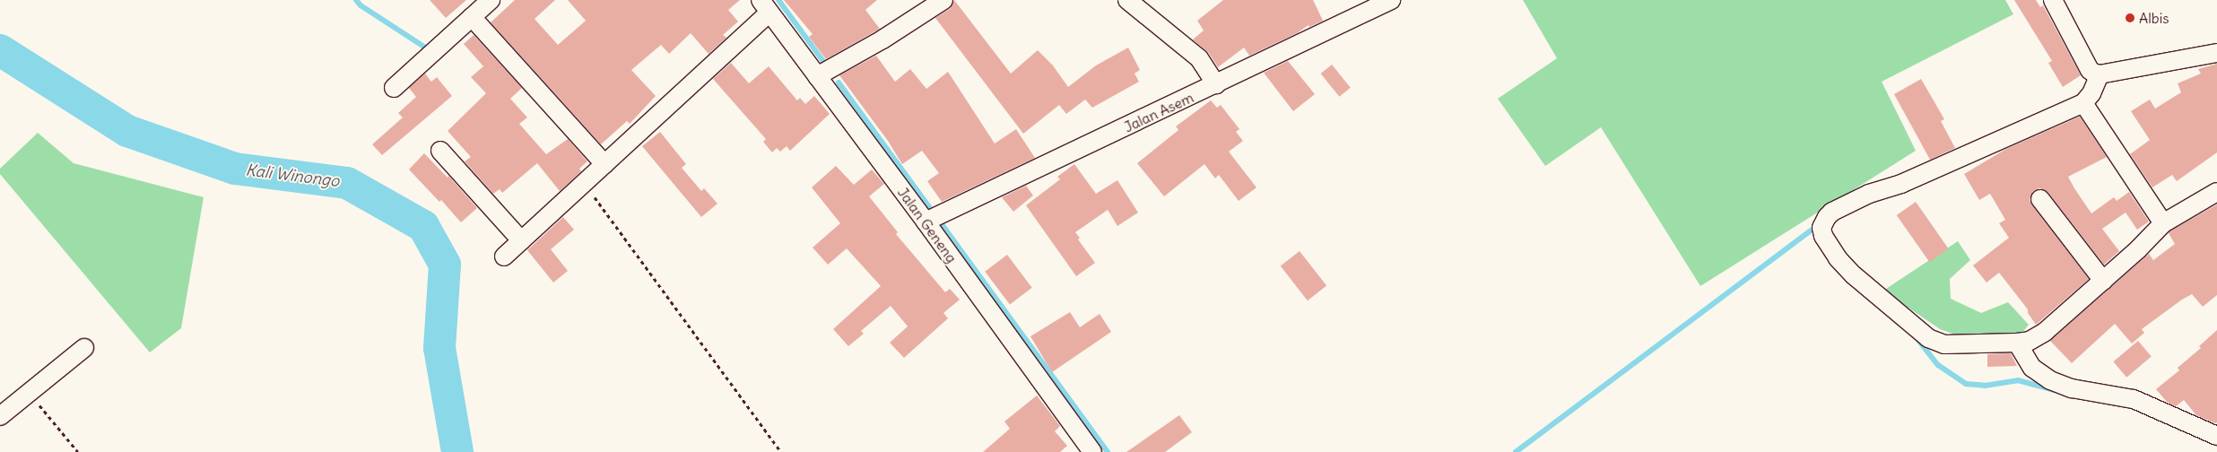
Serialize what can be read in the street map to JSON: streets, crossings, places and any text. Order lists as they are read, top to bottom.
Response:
{
  "streets": {
    "street": ["Jalan Asem", "Jalan Geneng"]
  },
  "crossings": [
    ["Jalan Asem", "Jalan Geneng"]
  ],
  "water": ["Kali Winongo"],
  "places": ["Albis"]
}
